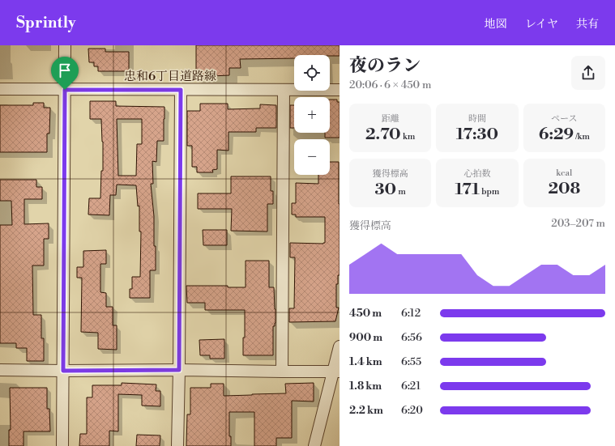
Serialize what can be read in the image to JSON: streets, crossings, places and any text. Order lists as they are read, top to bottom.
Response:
{
  "streets": {
    "street": ["忠和6丁目道路線"]
  },
  "page": {
    "header": "Sprintly",
    "nav": ["地図", "レイヤ", "共有"],
    "heading": ["夜のラン", "20:06 · 6 × 450 m"],
    "map_buttons": ["+", "−"],
    "stats": [
      ["距離", "2.70 km"],
      ["時間", "17:30"],
      ["ペース", "6:29 /km"],
      ["獲得標高", "30 m"],
      ["心拍数", "171 bpm"],
      ["kcal", "208"]
    ],
    "chart": ["獲得標高", "203–207 m"],
    "list": [
      {
        "name": "450 m",
        "note": "6:12"
      },
      {
        "name": "900 m",
        "note": "6:56"
      },
      {
        "name": "1.4 km",
        "note": "6:55"
      },
      {
        "name": "1.8 km",
        "note": "6:21"
      },
      {
        "name": "2.2 km",
        "note": "6:20"
      }
    ]
  }
}
